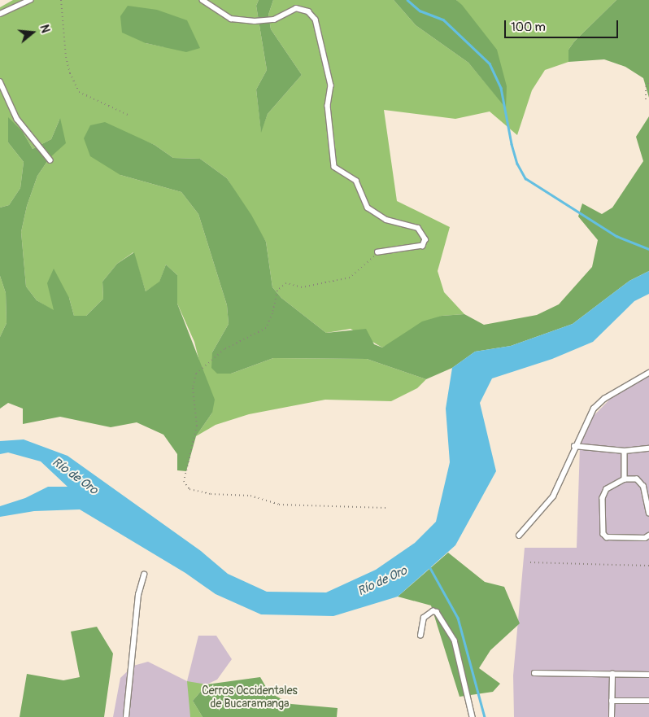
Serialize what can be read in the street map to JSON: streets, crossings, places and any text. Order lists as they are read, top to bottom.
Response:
{
  "water": ["Río de Oro"],
  "parks": ["Cerros Occidentales de Bucaramanga"],
  "scale_bar": "100 m",
  "north": "right"
}
